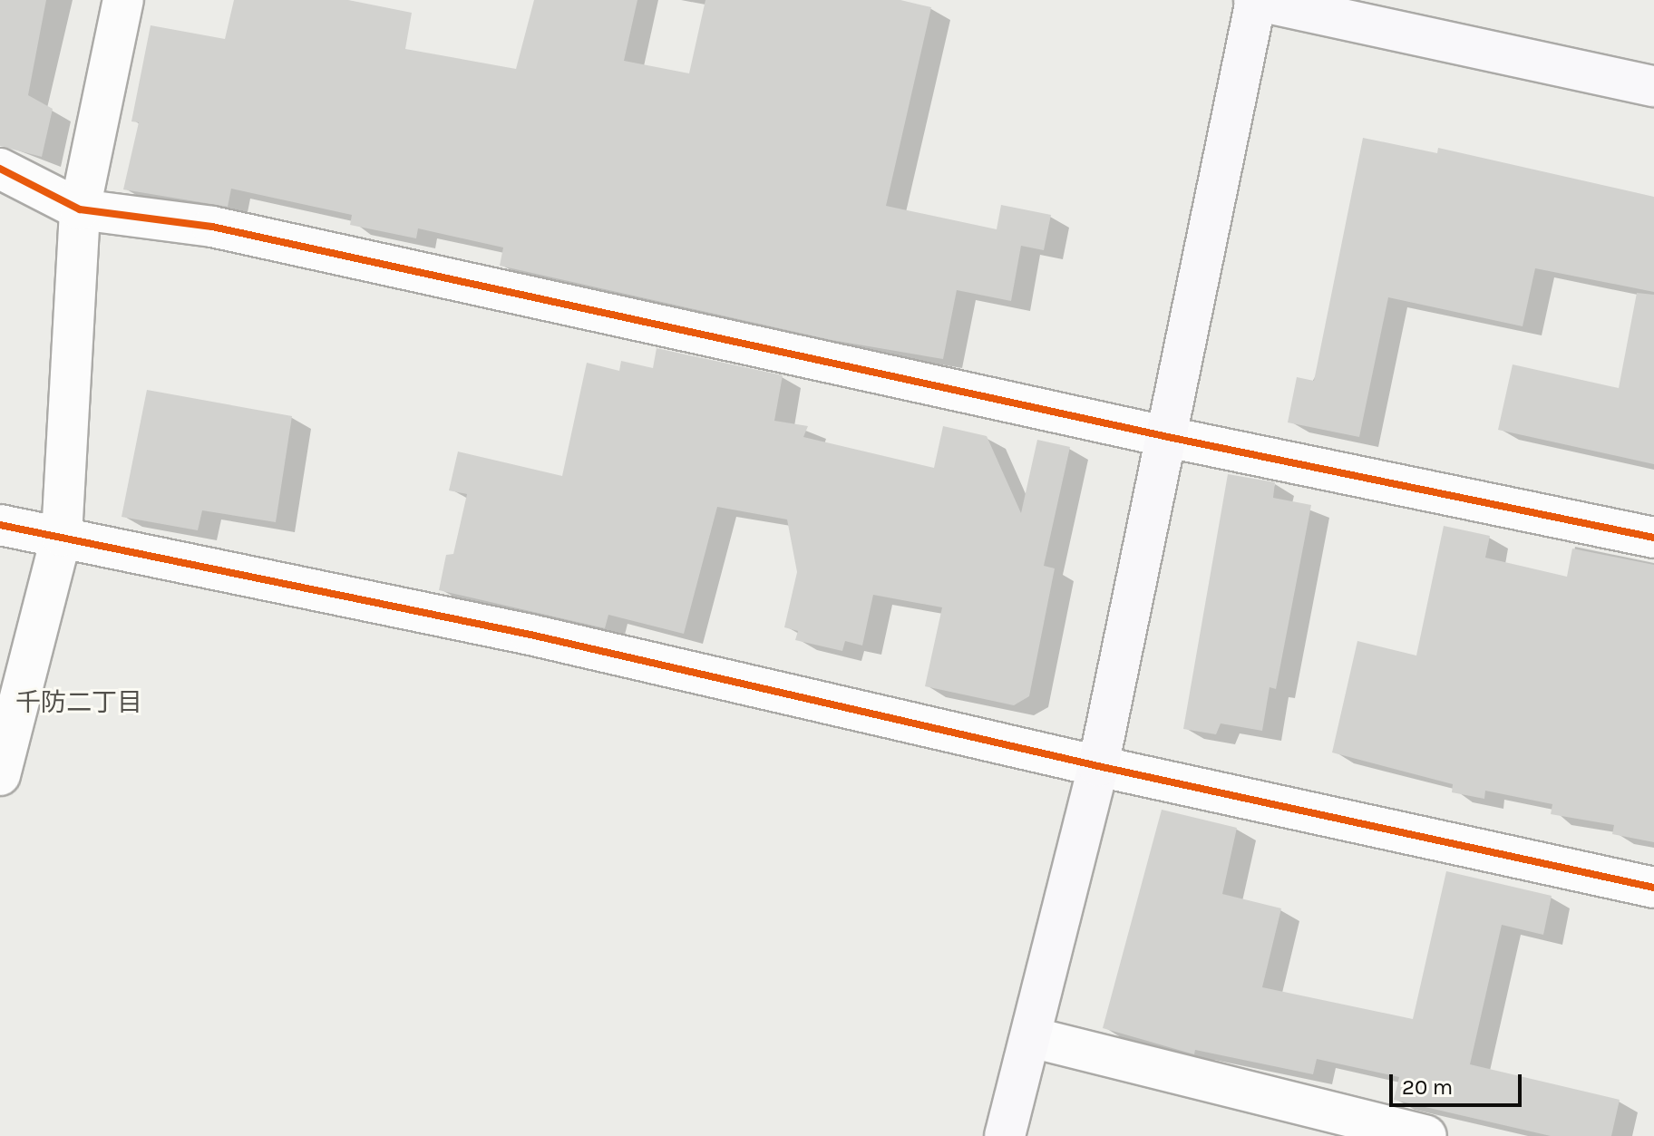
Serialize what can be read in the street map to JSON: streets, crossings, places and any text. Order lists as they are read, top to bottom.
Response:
{
  "districts": ["千防二丁目"],
  "scale_bar": "20 m"
}
